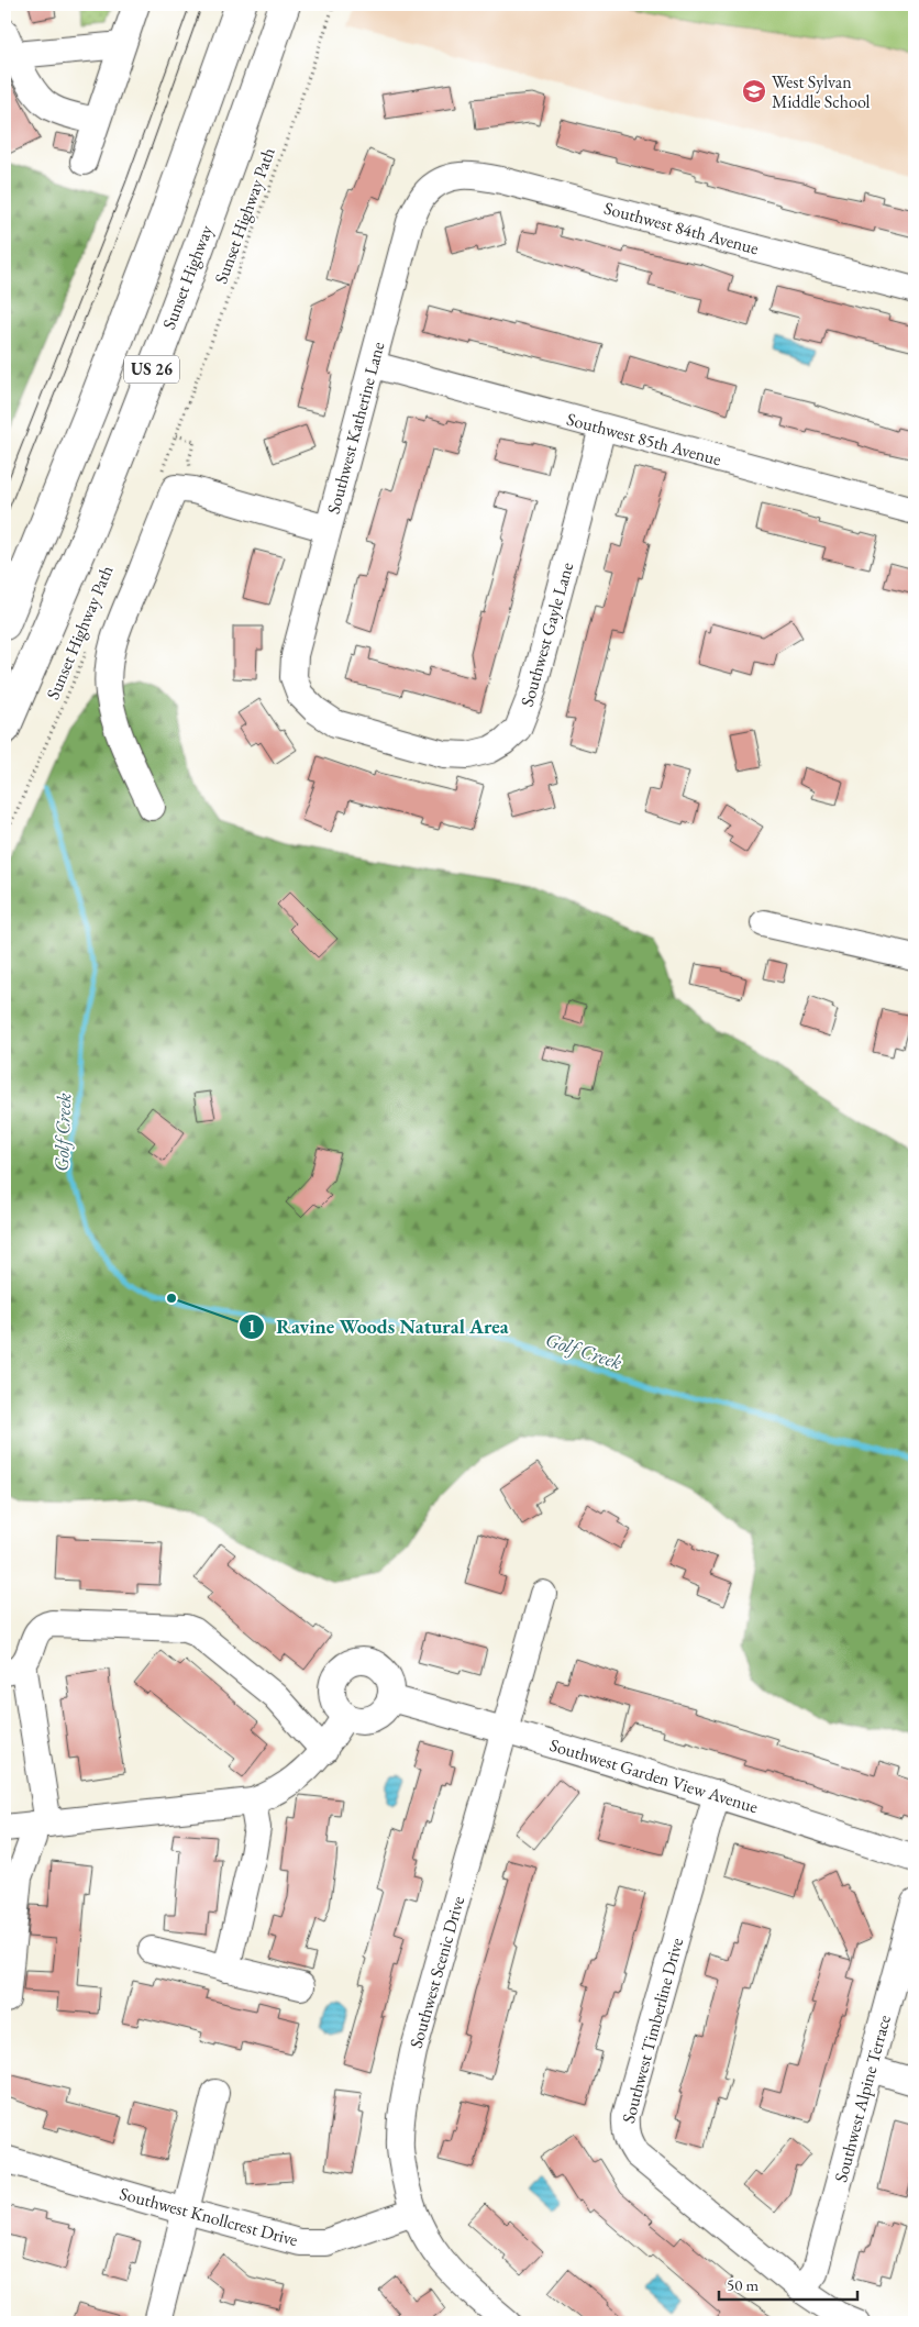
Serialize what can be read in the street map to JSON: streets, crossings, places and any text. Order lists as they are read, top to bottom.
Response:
{
  "streets": {
    "highway": ["Sunset Highway", "US 26"],
    "street": [
      "Southwest 84th Avenue",
      "Southwest Katherine Lane",
      "Southwest 85th Avenue",
      "Southwest Gayle Lane",
      "Southwest Garden View Avenue",
      "Southwest Scenic Drive",
      "Southwest Timberline Drive",
      "Southwest Alpine Terrace",
      "Southwest Knollcrest Drive"
    ],
    "path": ["Sunset Highway Path"]
  },
  "crossings": [
    ["Southwest 84th Avenue", "Southwest Katherine Lane"],
    ["Southwest Katherine Lane", "Southwest 85th Avenue"],
    ["Southwest Katherine Lane", "Southwest Gayle Lane"],
    ["Southwest 85th Avenue", "Southwest Gayle Lane"],
    ["Southwest Garden View Avenue", "Southwest Scenic Drive"],
    ["Southwest Garden View Avenue", "Southwest Timberline Drive"],
    ["Southwest Scenic Drive", "Southwest Knollcrest Drive"],
    ["Southwest Timberline Drive", "Southwest Alpine Terrace"]
  ],
  "water": ["Golf Creek"],
  "places": {
    "school or university": ["West Sylvan Middle School"],
    "other": ["Ravine Woods Natural Area"]
  },
  "scale_bar": "50 m"
}
